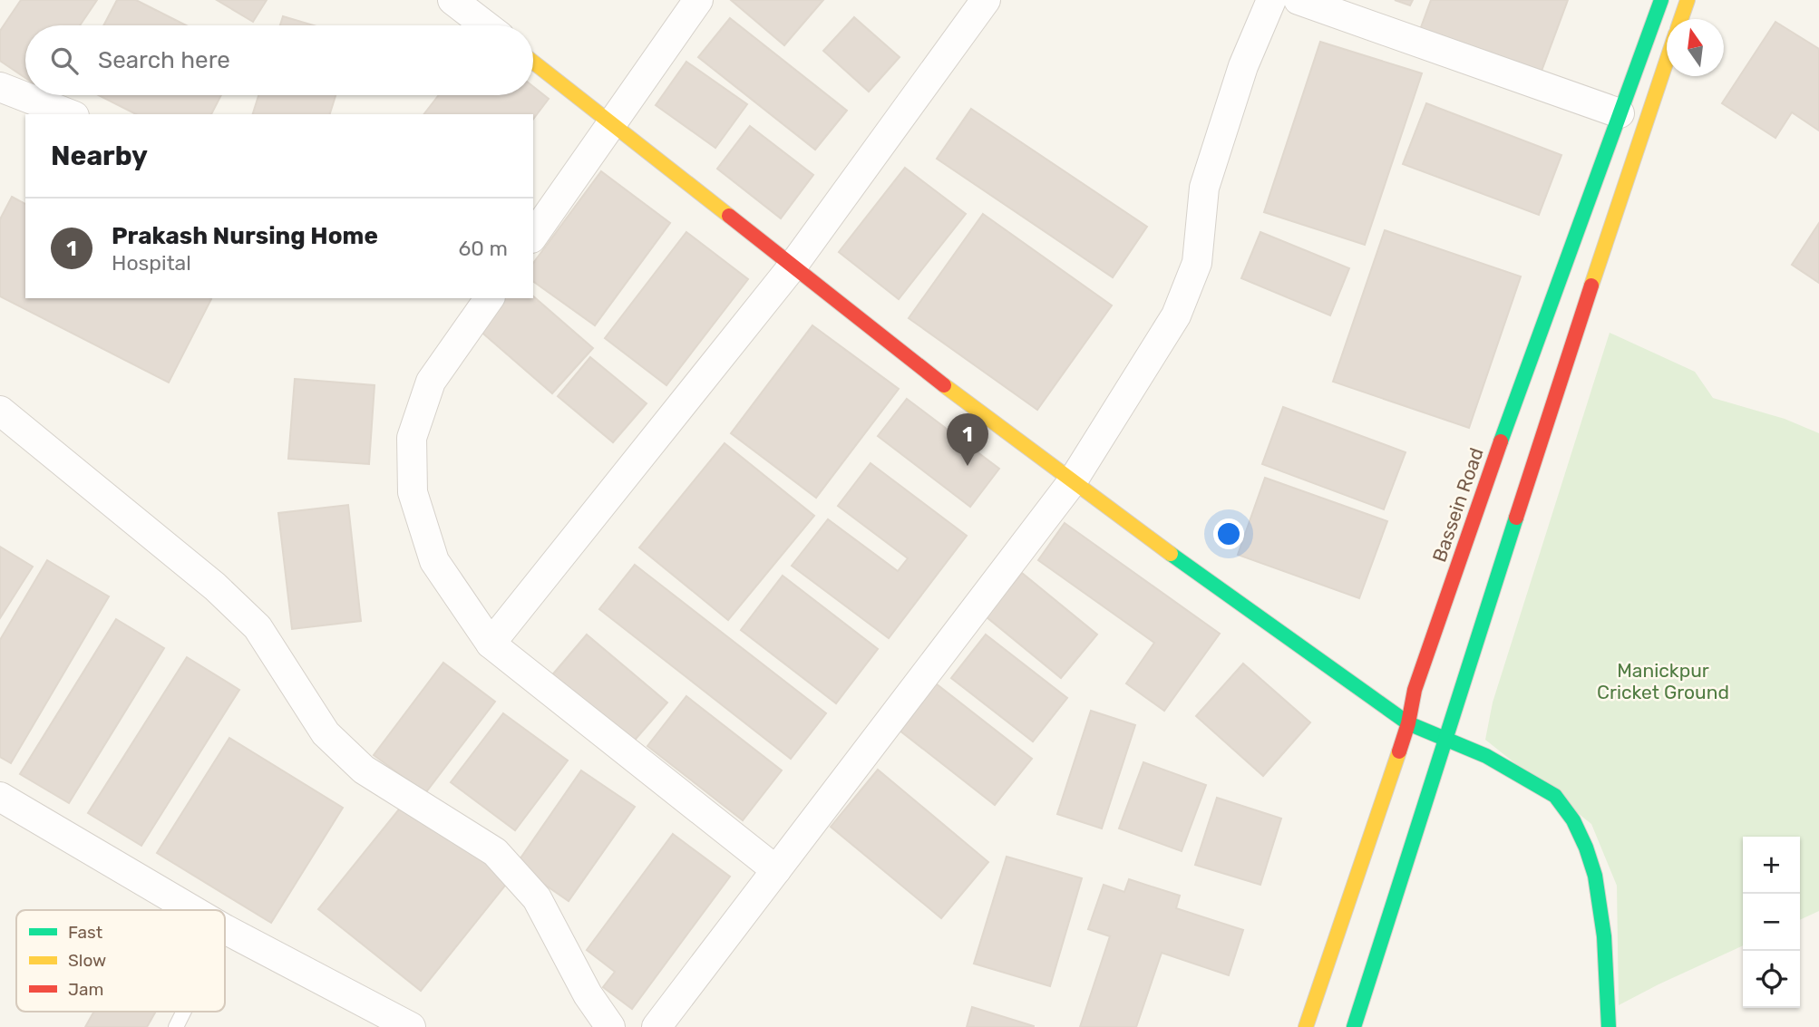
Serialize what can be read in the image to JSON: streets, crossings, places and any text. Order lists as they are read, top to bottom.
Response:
{
  "streets": {
    "main road": ["Bassein Road"]
  },
  "parks": ["Manickpur Cricket Ground"],
  "legend": ["Fast", "Slow", "Jam"],
  "north": "top",
  "page": {
    "search": "Search here",
    "heading": "Nearby",
    "list": [
      {
        "mark": "1",
        "name": "Prakash Nursing Home",
        "note": "Hospital",
        "value": "60 m"
      }
    ],
    "pins": "1",
    "map_buttons": ["+", "−"]
  }
}
